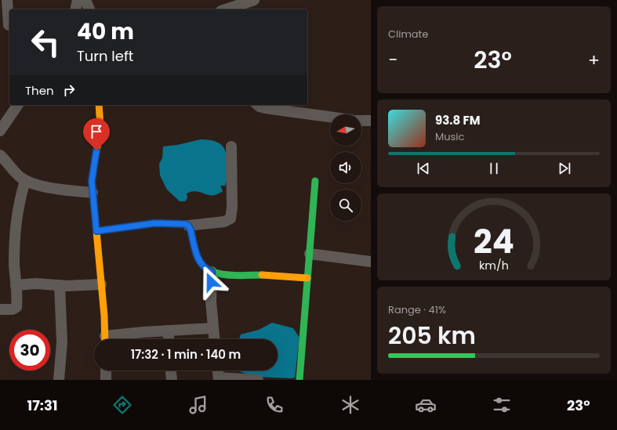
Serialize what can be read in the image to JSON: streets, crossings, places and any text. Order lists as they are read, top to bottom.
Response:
{
  "north": "left",
  "page": {
    "tile": [
      "Climate",
      ["Range · 41%", "205 km"]
    ],
    "turn": ["40 m", "Turn left"],
    "heat": ["−", "23°", "+"],
    "then": "Then",
    "song": ["93.8 FM", "Music"],
    "limit": "30",
    "trip": "17:32 · 1 min · 140 m",
    "tabs": ["17:31", "23°"],
    "gauge": ["24", "km/h"]
  }
}
